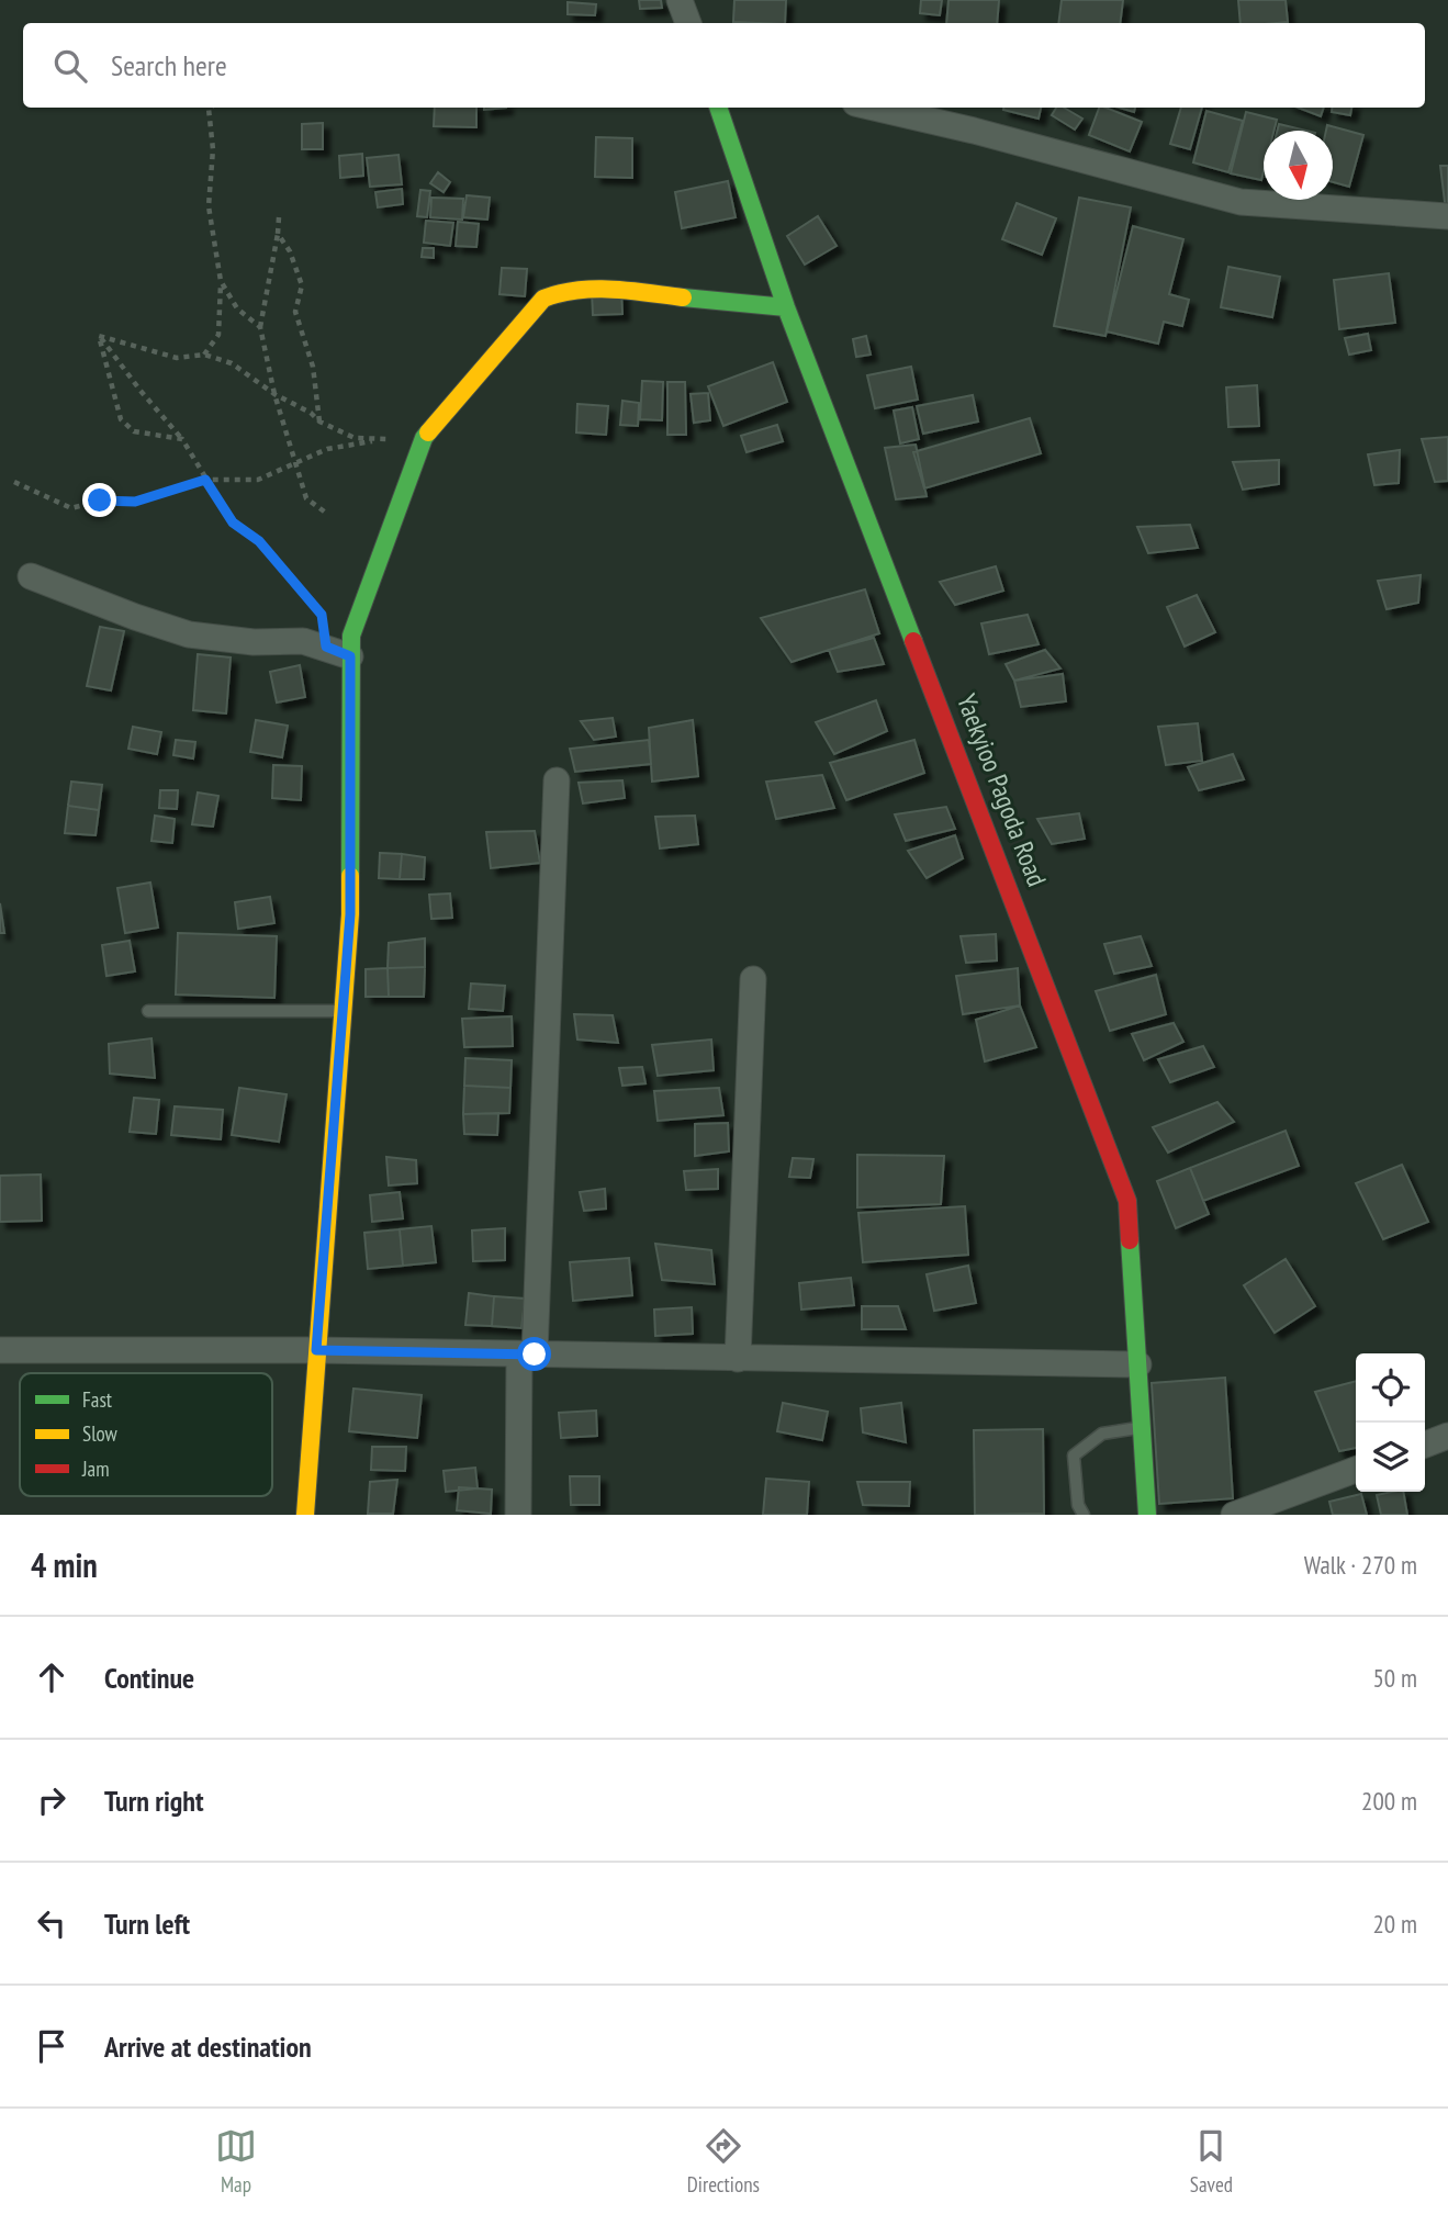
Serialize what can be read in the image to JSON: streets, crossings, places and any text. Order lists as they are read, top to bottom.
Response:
{
  "streets": {
    "street": ["Yaekyioo Pagoda Road"]
  },
  "legend": ["Fast", "Slow", "Jam"],
  "north": "bottom",
  "page": {
    "search": "Search here",
    "heading": ["4 min", "Walk · 270 m"],
    "list": [
      ["Continue", "50 m"],
      ["Turn right", "200 m"],
      ["Turn left", "20 m"],
      "Arrive at destination"
    ],
    "nav": ["Map", "Directions", "Saved"]
  }
}
